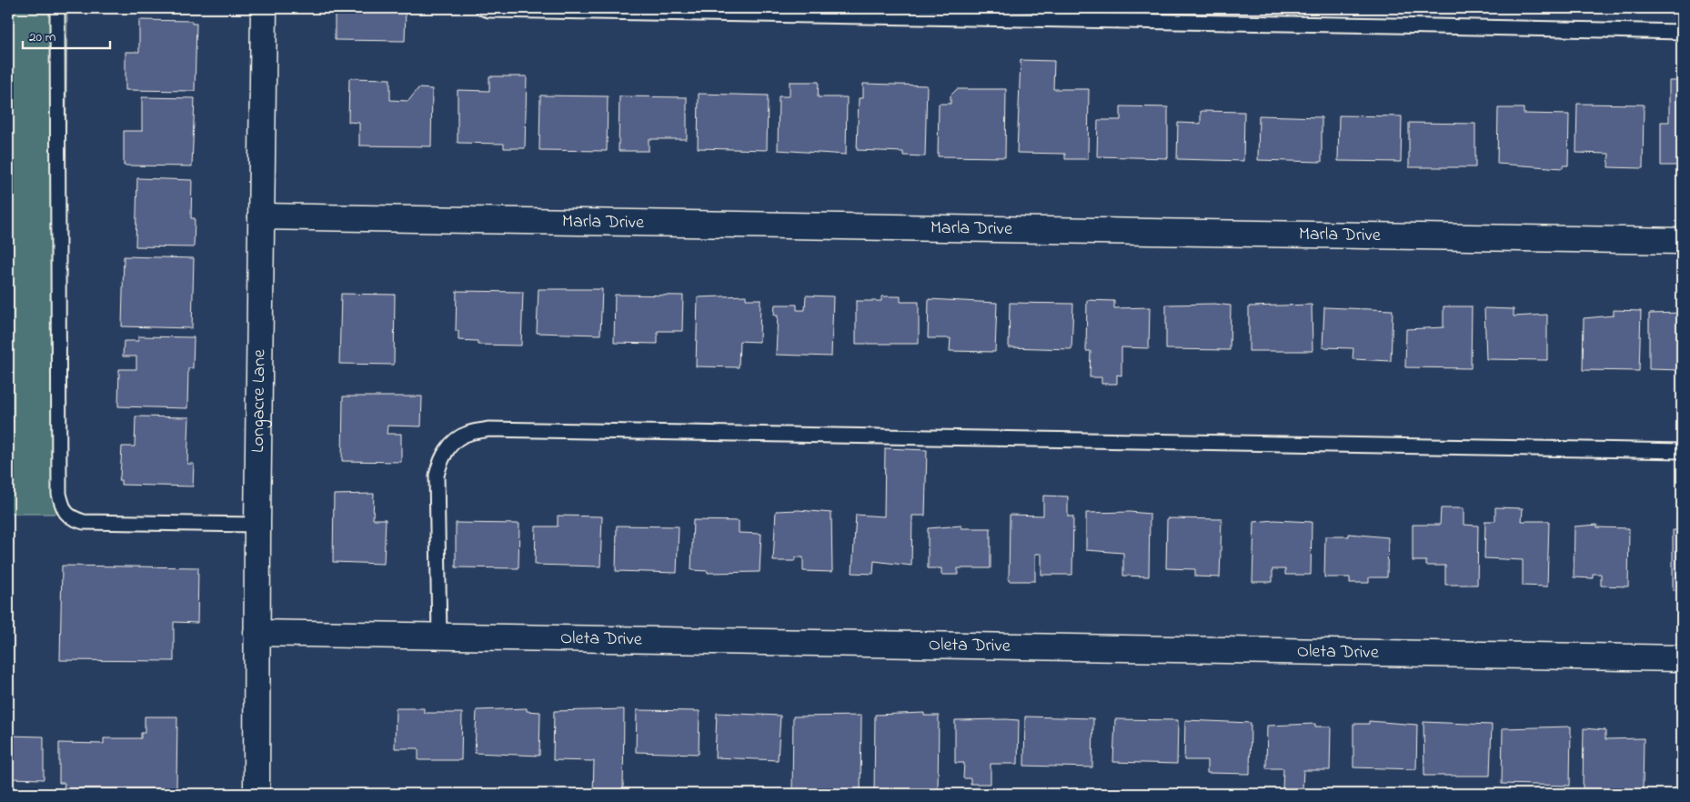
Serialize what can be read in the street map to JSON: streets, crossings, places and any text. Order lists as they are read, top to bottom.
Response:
{
  "streets": {
    "street": ["Marla Drive", "Longacre Lane", "Oleta Drive"]
  },
  "crossings": [
    ["Marla Drive", "Longacre Lane"],
    ["Longacre Lane", "Oleta Drive"]
  ],
  "scale_bar": "20 m"
}
